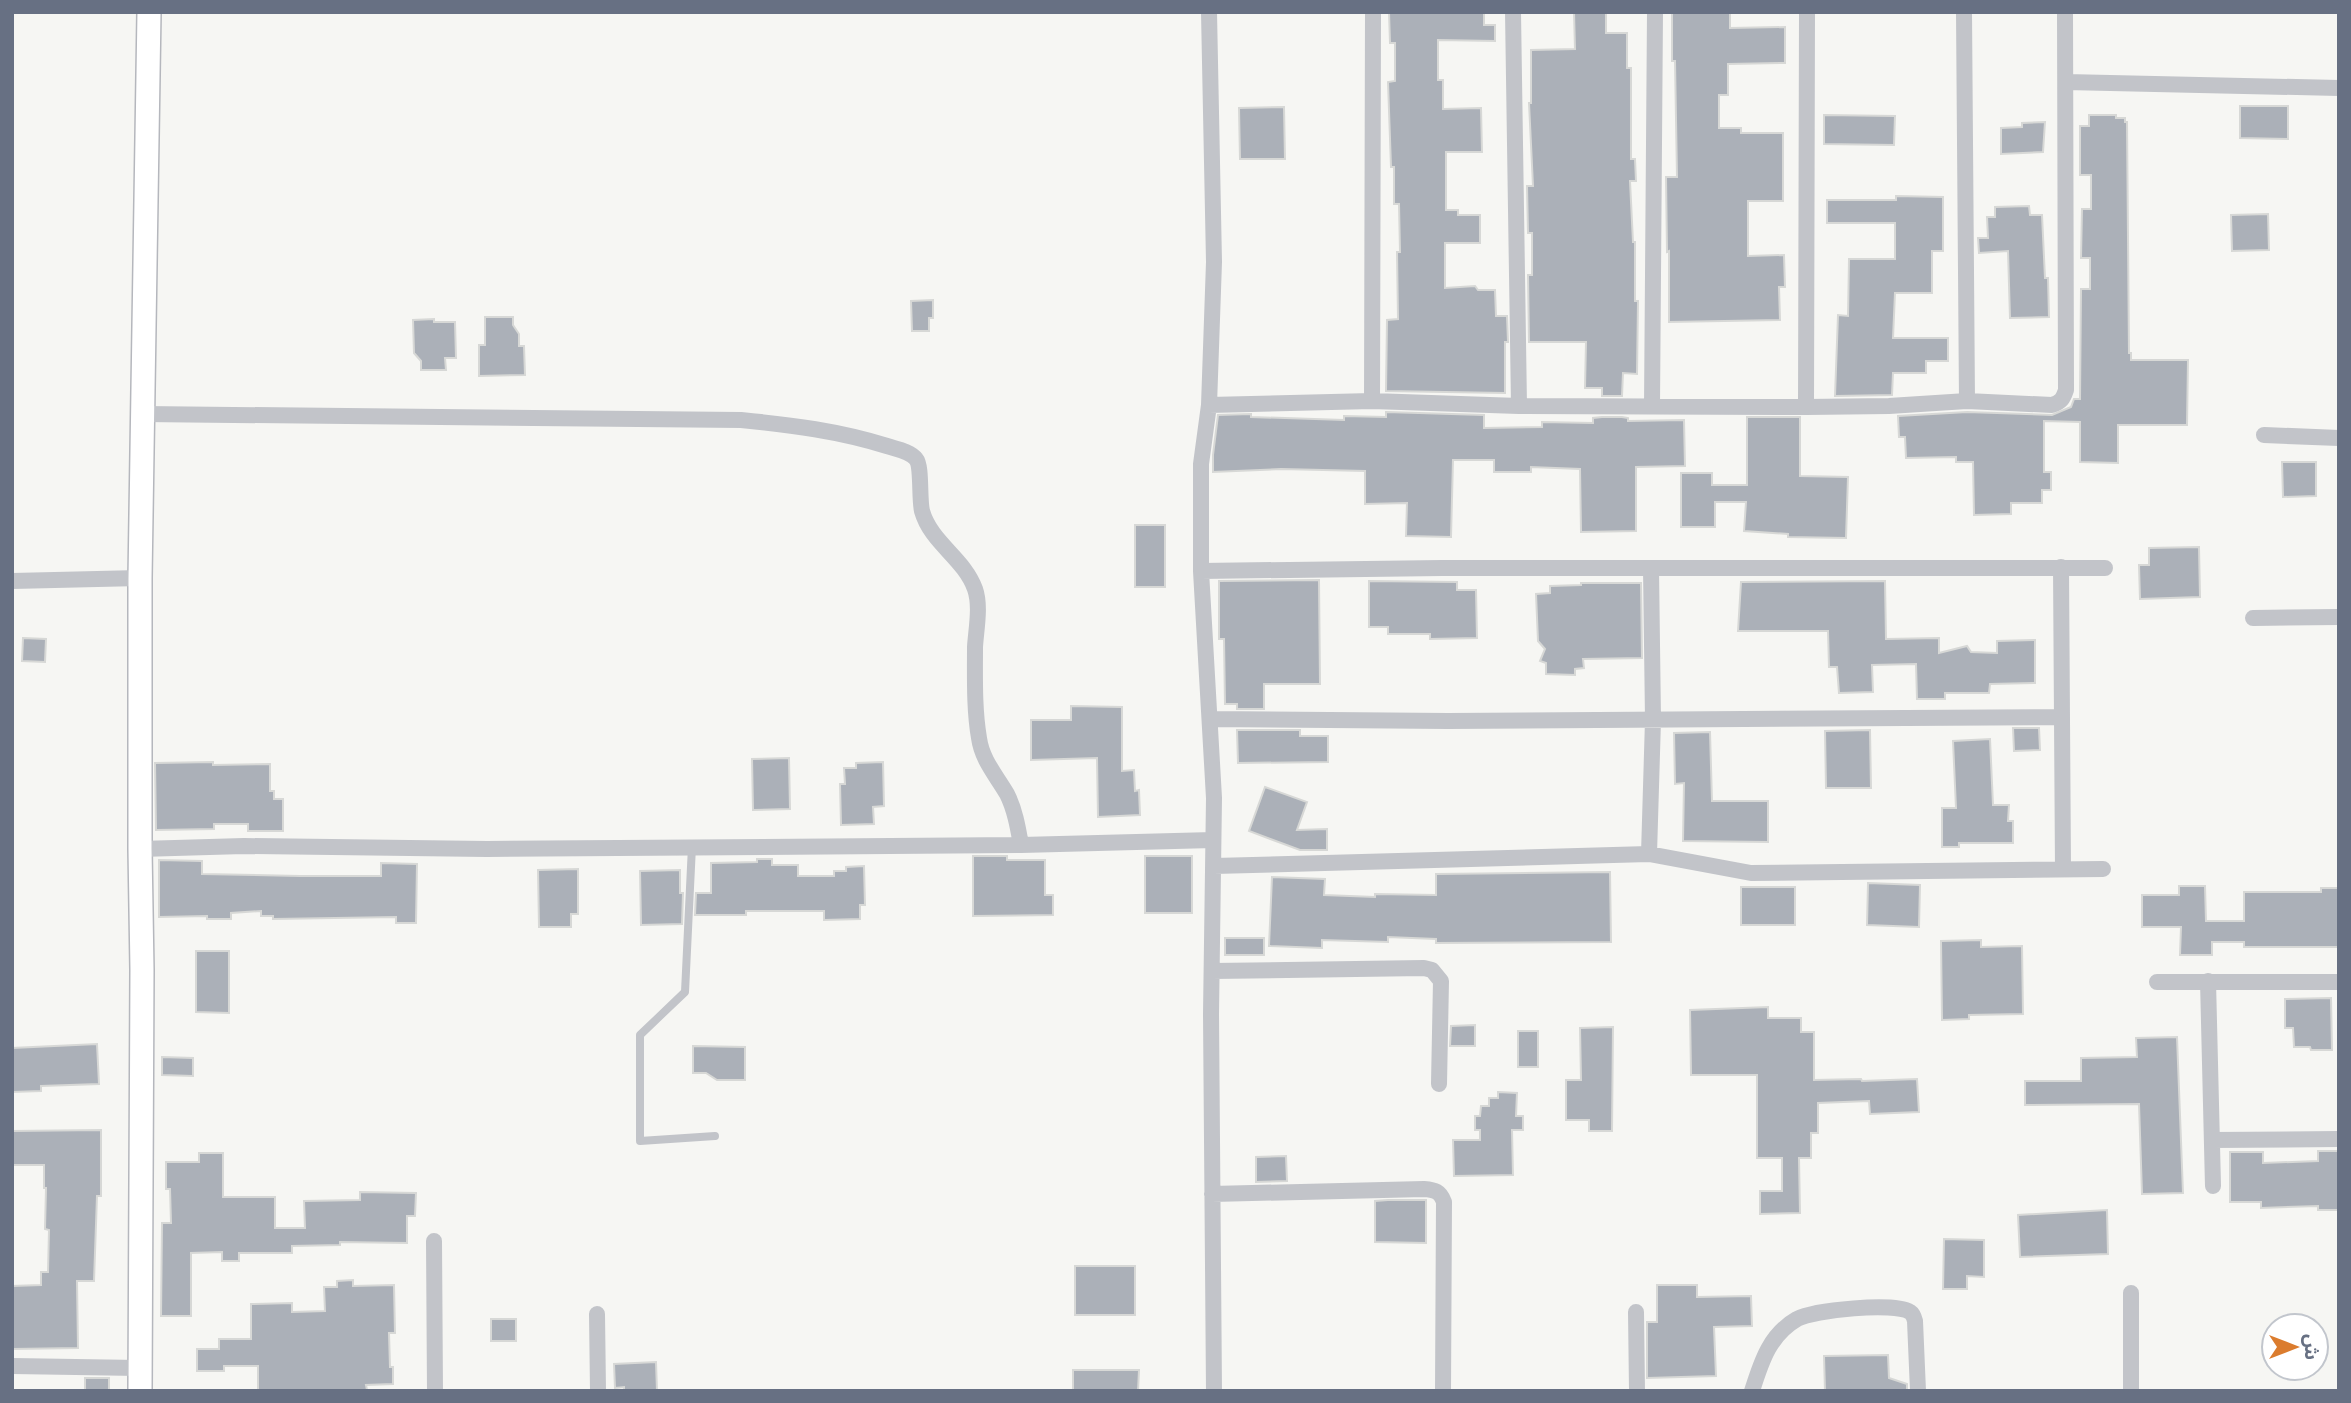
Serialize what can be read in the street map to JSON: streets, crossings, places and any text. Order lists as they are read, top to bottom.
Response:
{
  "north": "right"
}
